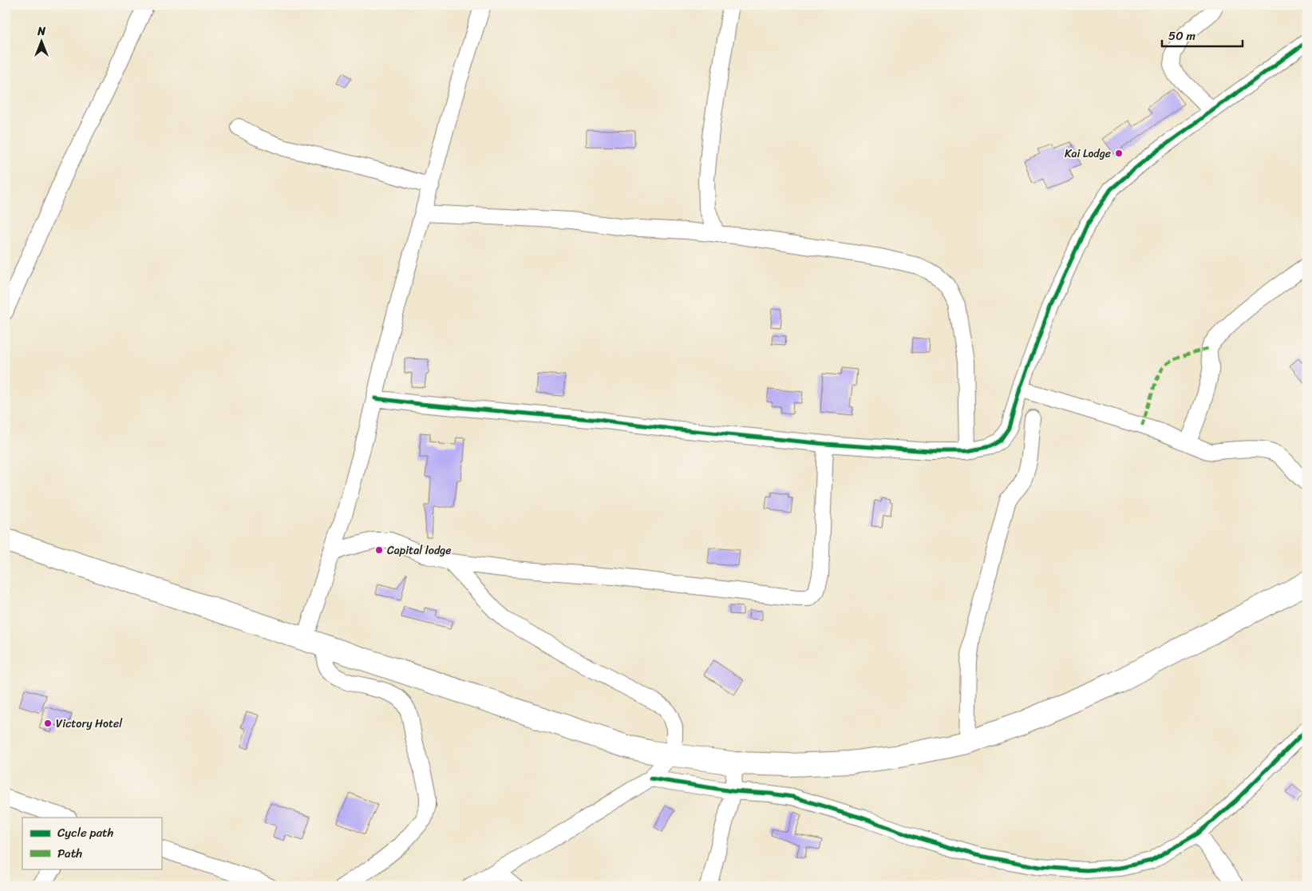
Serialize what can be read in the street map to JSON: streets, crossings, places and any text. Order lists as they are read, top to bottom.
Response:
{
  "places": ["Kai Lodge", "Capital lodge", "Victory Hotel"],
  "legend": ["Cycle path", "Path"],
  "scale_bar": "50 m",
  "north": "top"
}
